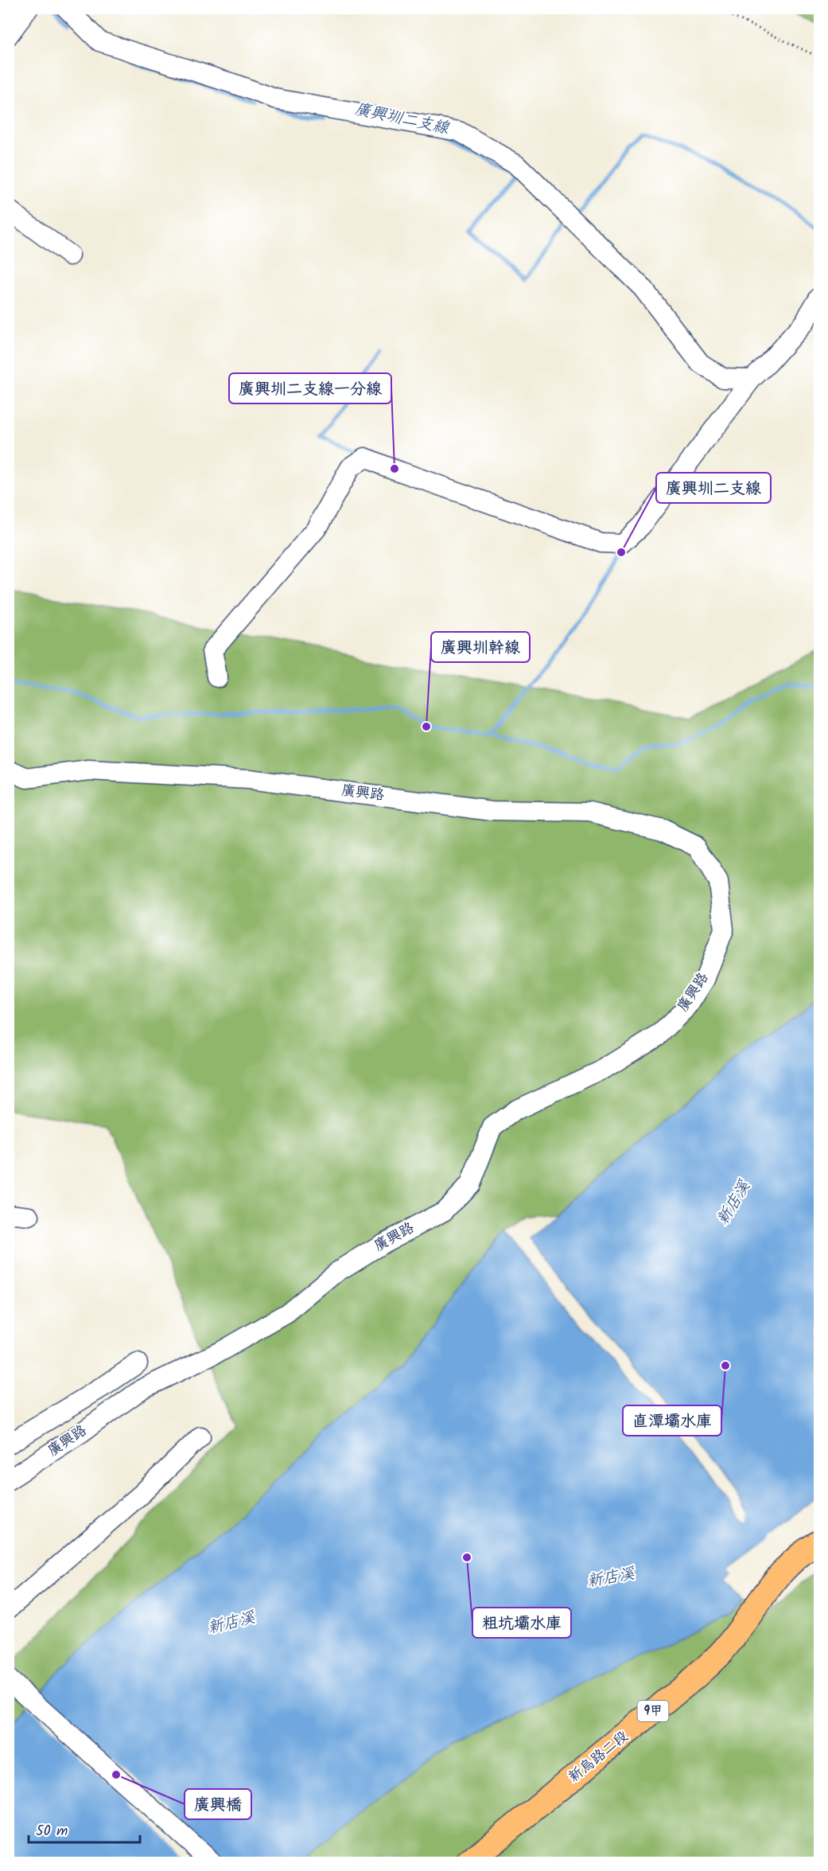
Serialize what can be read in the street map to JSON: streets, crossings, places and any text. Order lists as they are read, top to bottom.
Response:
{
  "streets": {
    "main road": ["9甲", "新烏路二段"],
    "street": ["廣興路"]
  },
  "water": ["廣興圳二支線", "新店溪"],
  "places": [
    "廣興圳二支線一分線",
    "廣興圳二支線",
    "廣興圳幹線",
    "直潭壩水庫",
    "粗坑壩水庫",
    "廣興橋"
  ],
  "scale_bar": "50 m"
}
